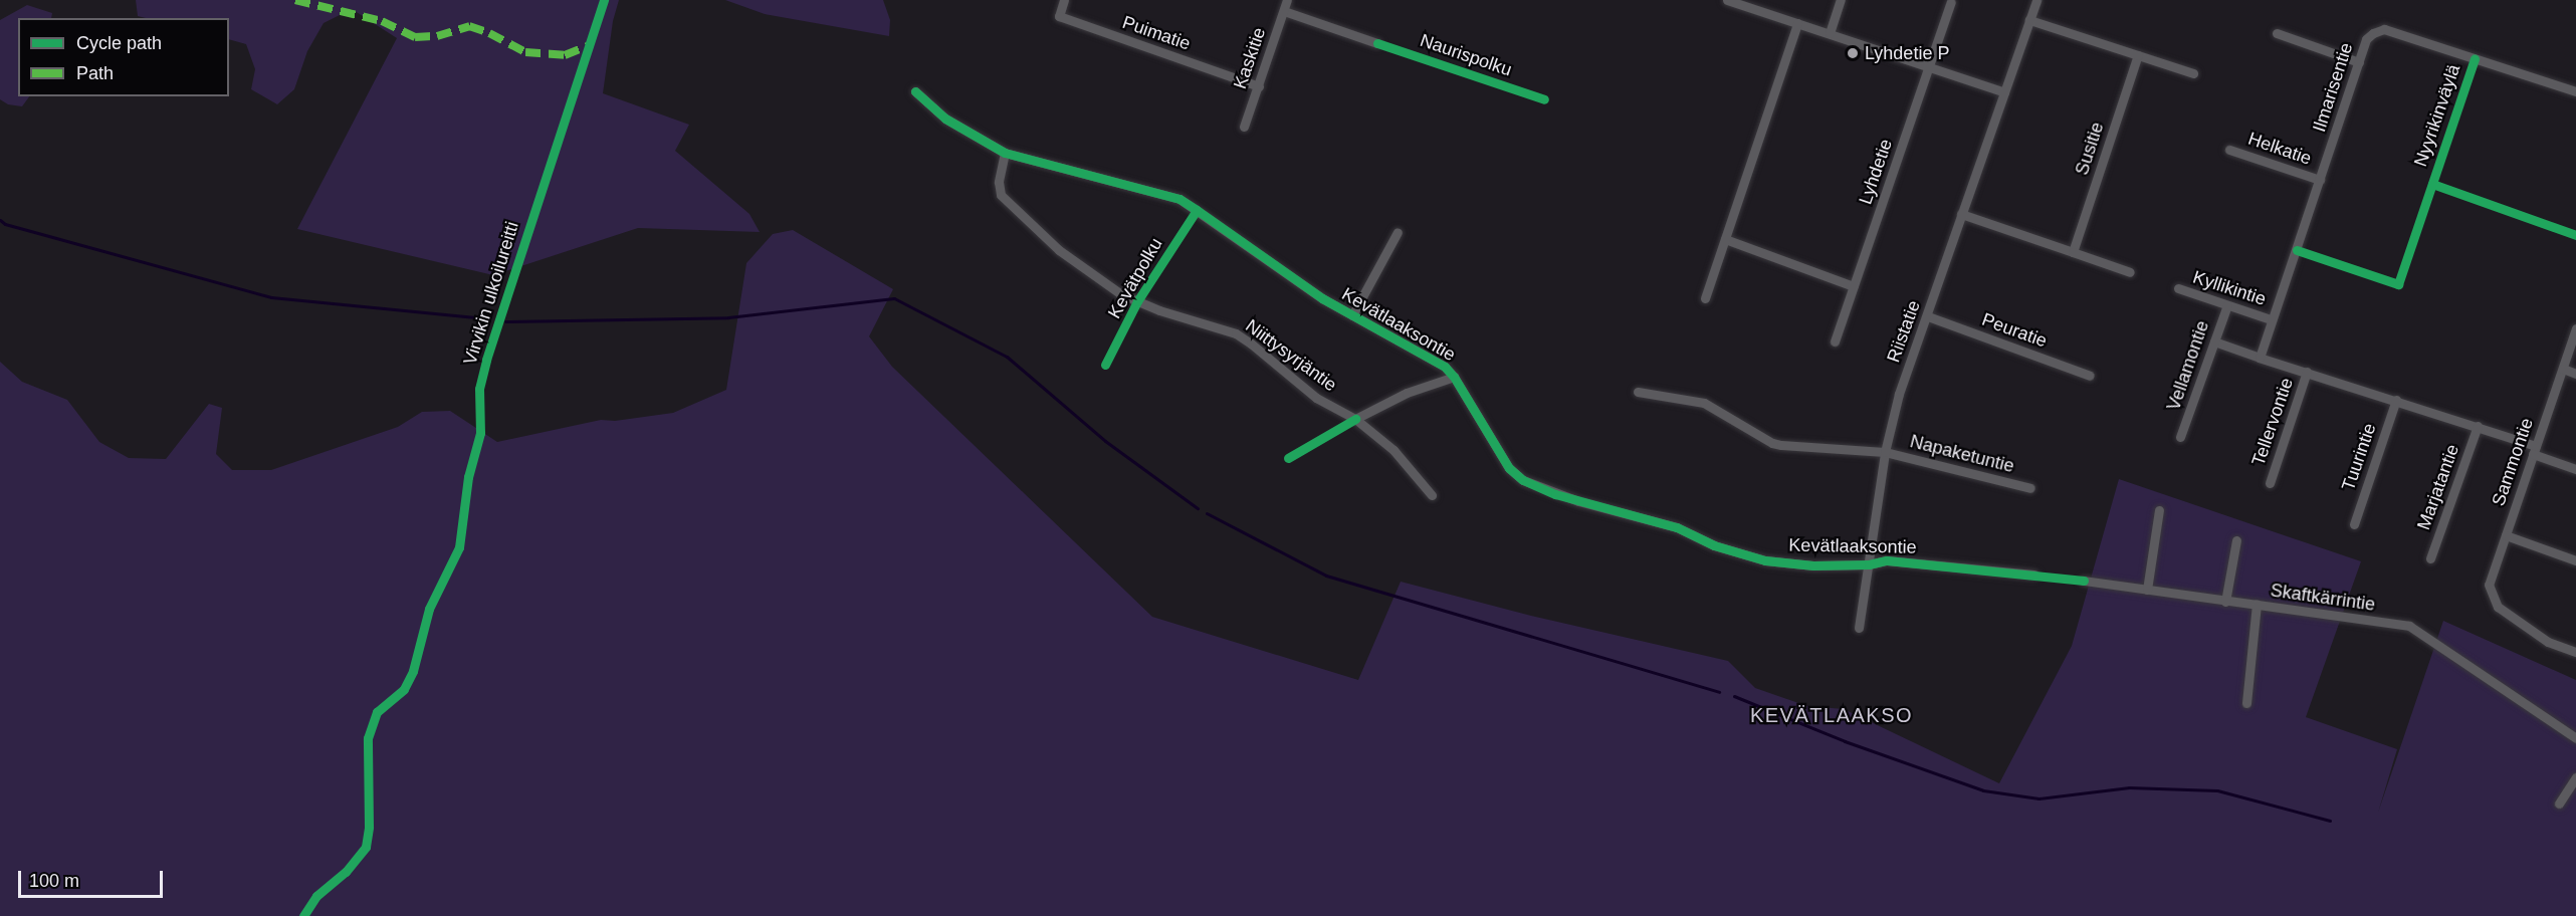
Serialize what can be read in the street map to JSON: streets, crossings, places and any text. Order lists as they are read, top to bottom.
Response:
{
  "streets": {
    "street": [
      "Puimatie",
      "Kaskitie",
      "Ilmarisentie",
      "Susitie",
      "Helkatie",
      "Lyhdetie",
      "Kyllikintie",
      "Kevätlaaksontie",
      "Peuratie",
      "Riistatie",
      "Niittysyrjäntie",
      "Vellamontie",
      "Tellervontie",
      "Napaketuntie",
      "Tuurintie",
      "Sammontie",
      "Marjatantie",
      "Skaftkärrintie"
    ],
    "cycle path": [
      "Naurispolku",
      "Nyyrikinväylä",
      "Kevätpolku",
      "Virvikin ulkoilureitti"
    ]
  },
  "crossings": [
    ["Puimatie", "Kaskitie"],
    ["Ilmarisentie", "Helkatie"],
    ["Ilmarisentie", "Kyllikintie"],
    ["Kyllikintie", "Vellamontie"],
    ["Kevätlaaksontie", "Riistatie"],
    ["Kevätlaaksontie", "Niittysyrjäntie"],
    ["Peuratie", "Riistatie"],
    ["Riistatie", "Napaketuntie"]
  ],
  "districts": ["KEVÄTLAAKSO"],
  "places": ["Lyhdetie P"],
  "legend": ["Cycle path", "Path"],
  "scale_bar": "100 m"
}
